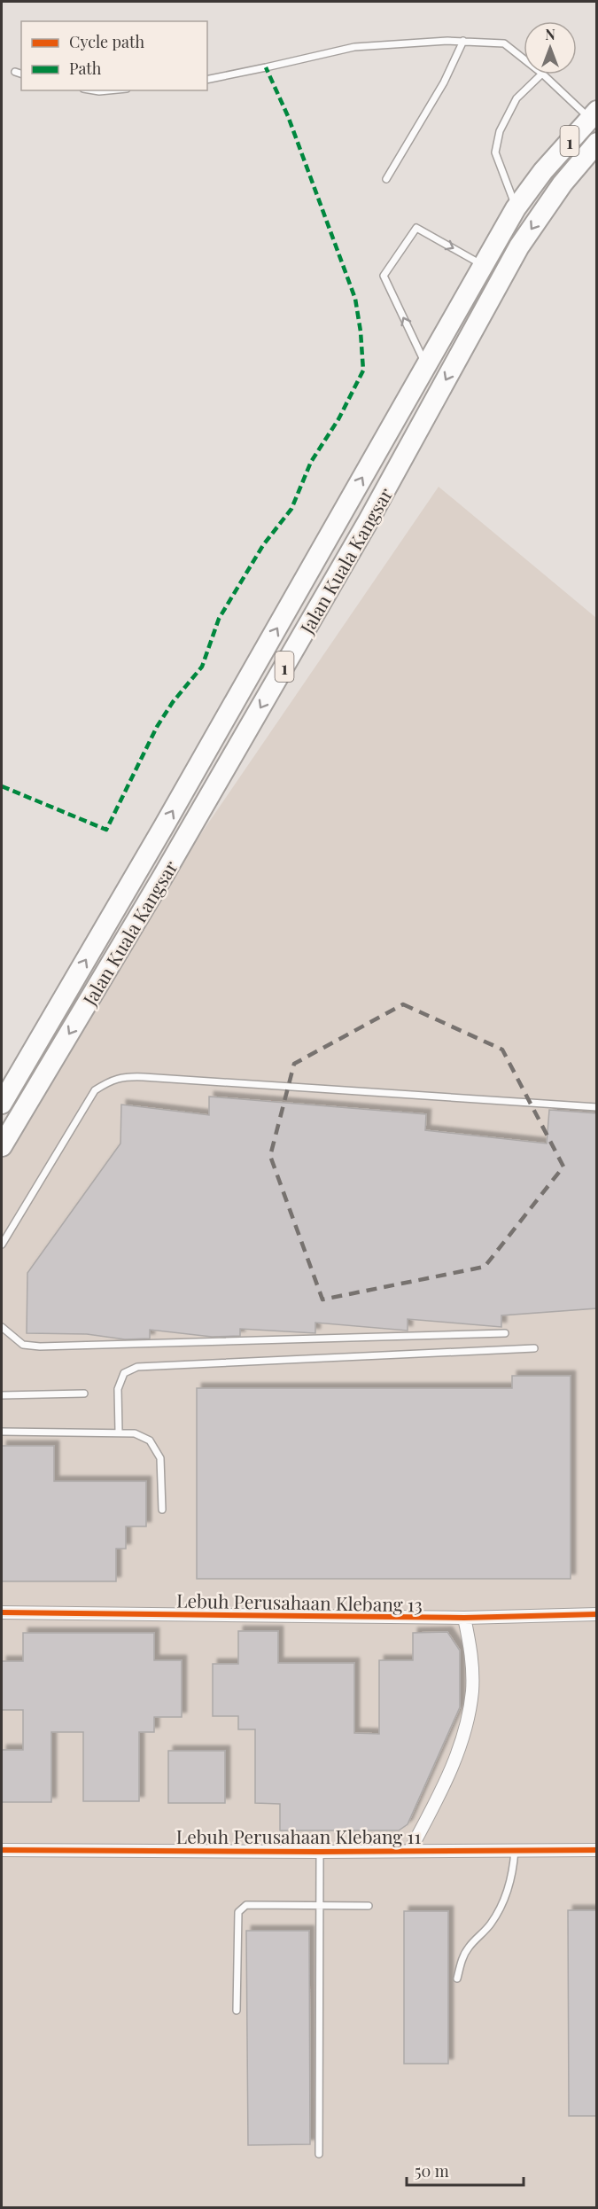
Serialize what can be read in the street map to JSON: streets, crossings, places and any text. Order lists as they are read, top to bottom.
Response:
{
  "streets": {
    "highway": ["1", "Jalan Kuala Kangsar"],
    "street": ["Lebuh Perusahaan Klebang 13", "Lebuh Perusahaan Klebang 11"]
  },
  "legend": ["Cycle path", "Path"],
  "scale_bar": "50 m",
  "north": "top"
}
